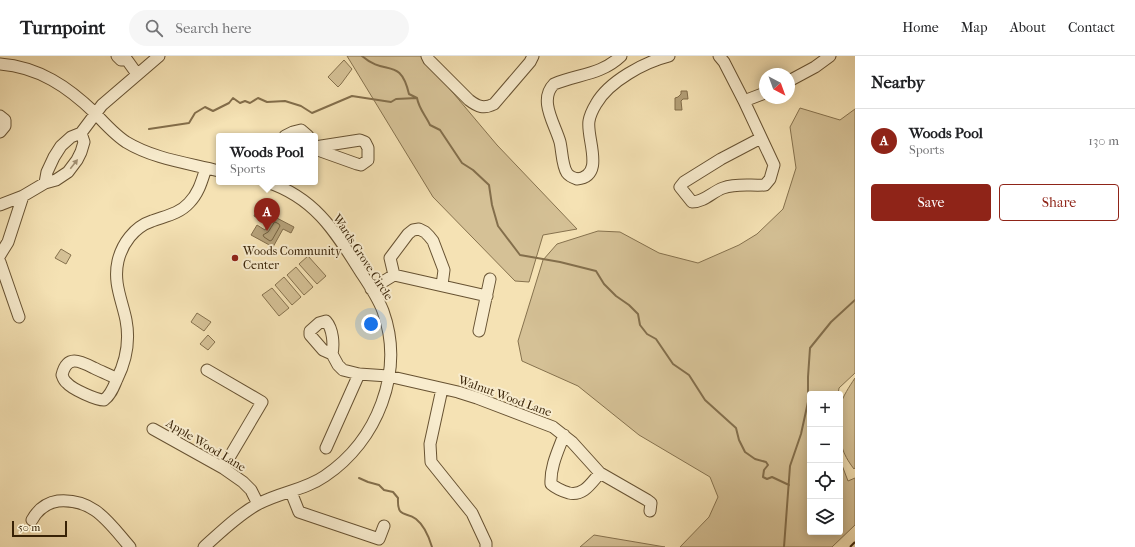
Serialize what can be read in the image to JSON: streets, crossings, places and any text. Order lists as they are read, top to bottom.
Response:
{
  "streets": {
    "street": ["Wards Grove Circle", "Walnut Wood Lane", "Apple Wood Lane"]
  },
  "crossings": [
    ["Wards Grove Circle", "Walnut Wood Lane"],
    ["Wards Grove Circle", "Apple Wood Lane"]
  ],
  "places": ["Woods Community Center"],
  "scale_bar": "50 m",
  "north": "bottom right",
  "page": {
    "header": "Turnpoint",
    "search": "Search here",
    "nav": [
      "Home",
      "Map",
      "About",
      "Contact"
    ],
    "heading": "Nearby",
    "list": [
      {
        "mark": "A",
        "name": "Woods Pool",
        "note": "Sports",
        "value": "130 m"
      }
    ],
    "popup": ["Woods Pool", "Sports"],
    "buttons": ["Save", "Share"],
    "pins": "A",
    "map_buttons": ["+", "−"],
    "scale": "50 m"
  }
}
